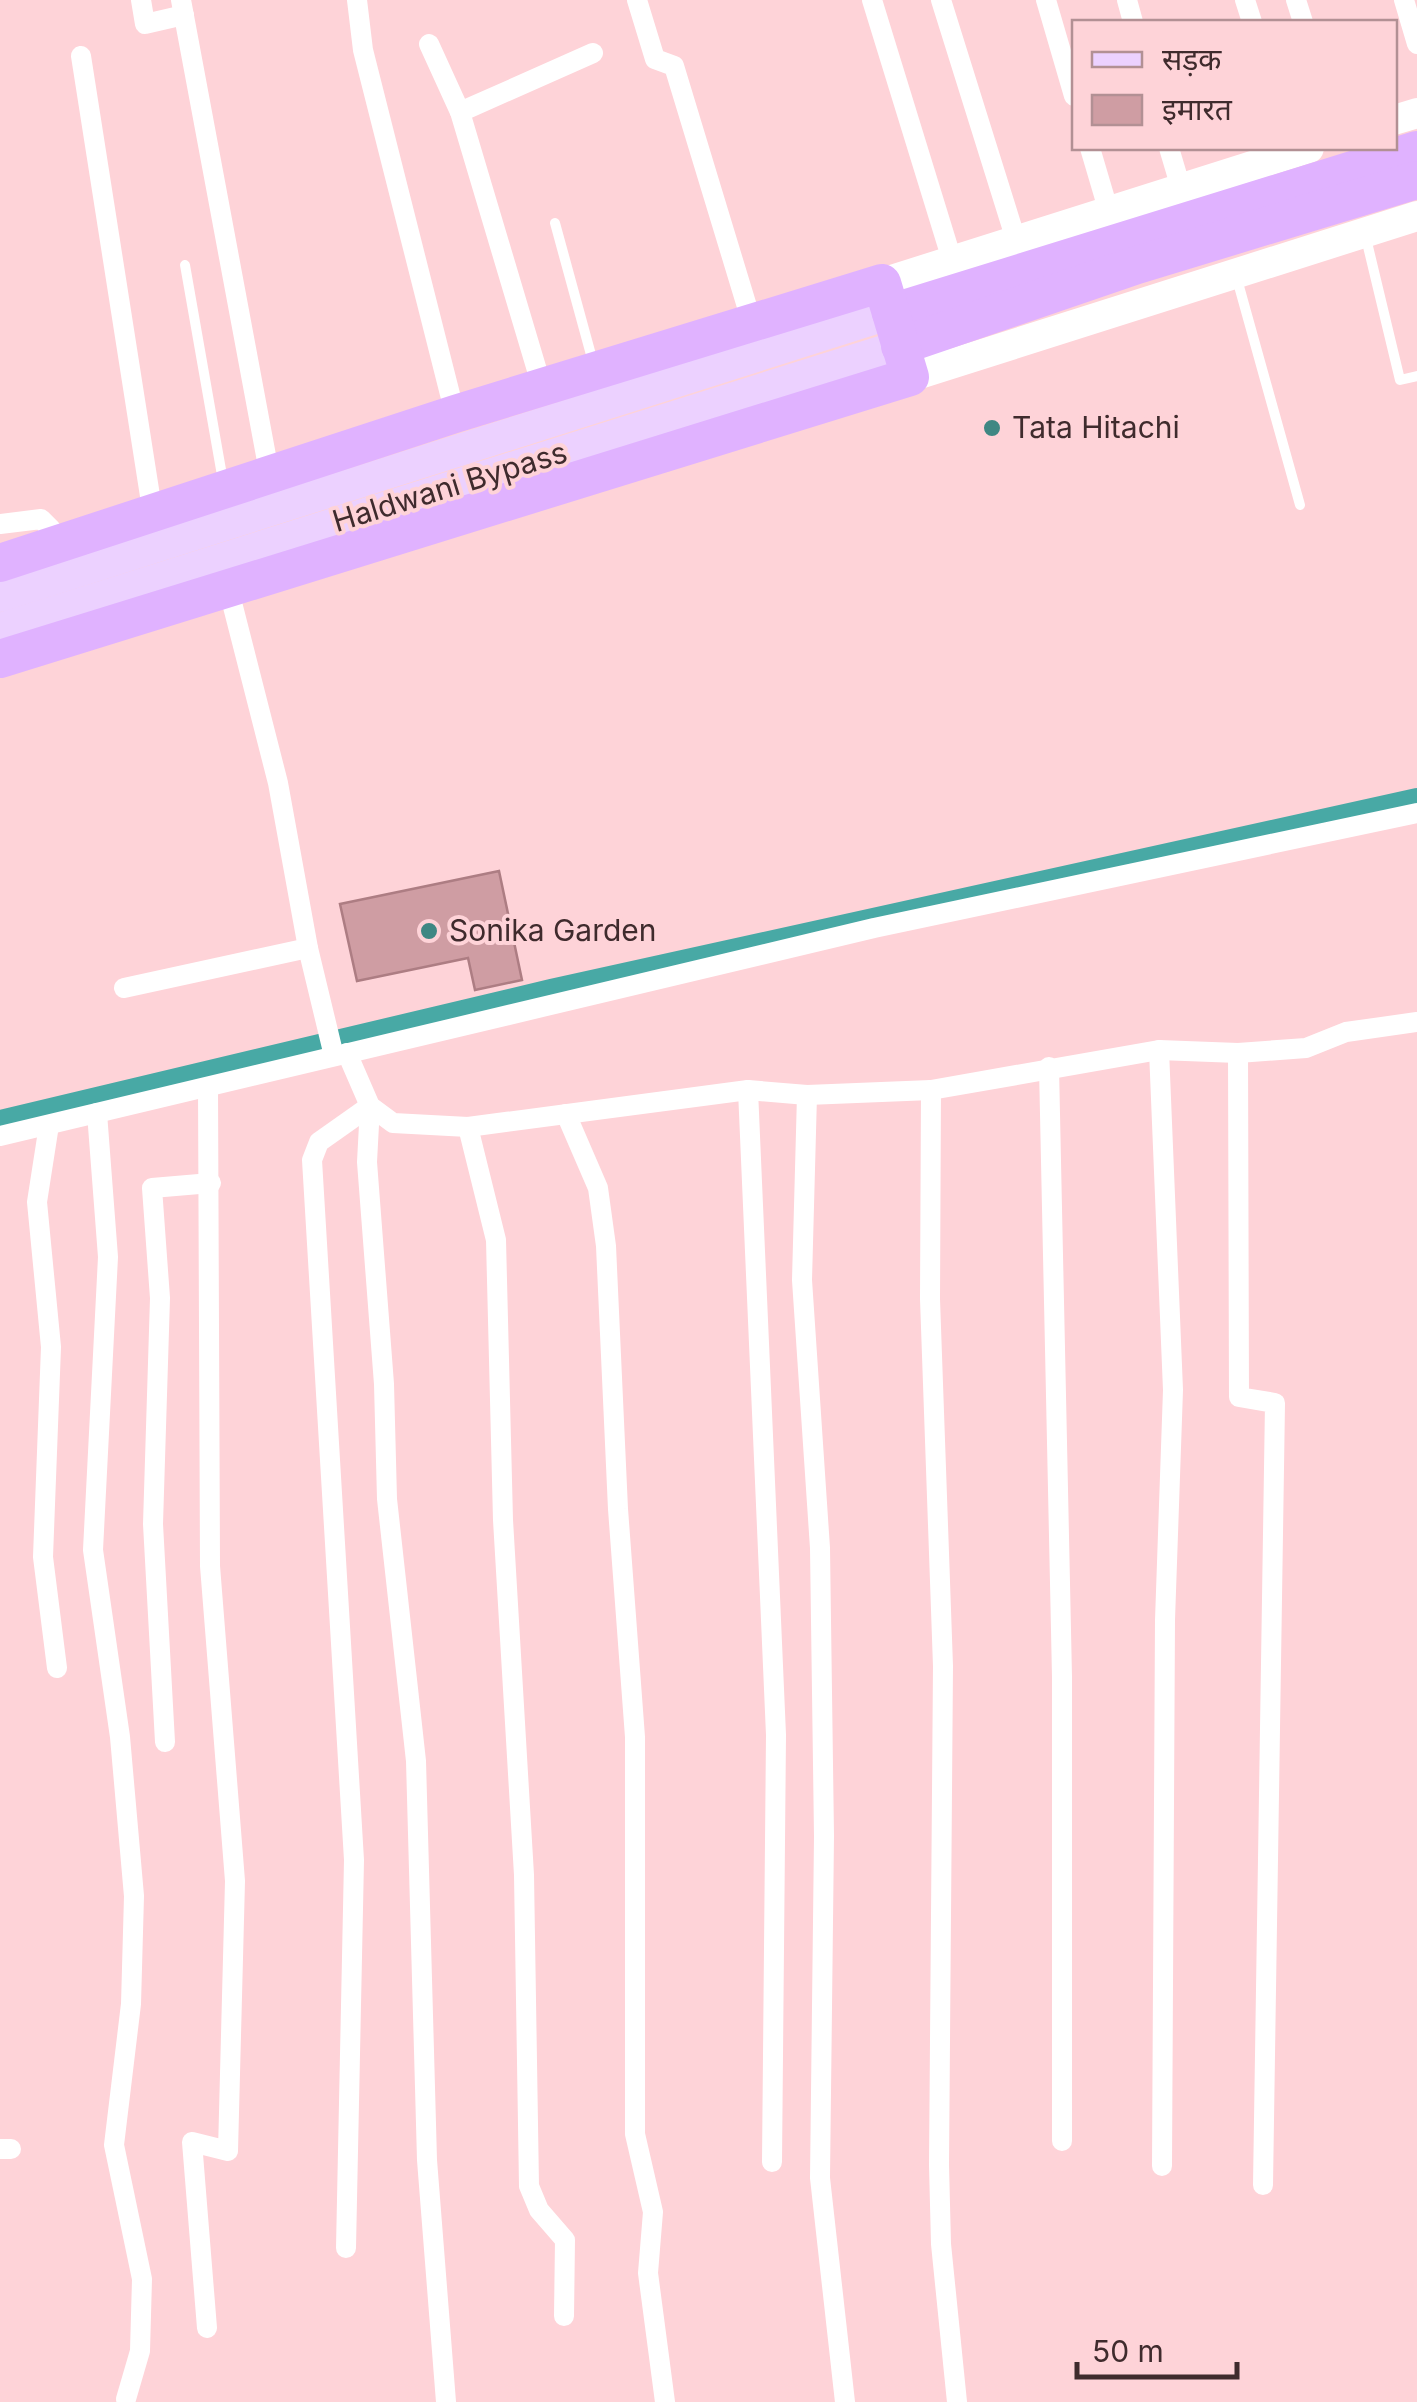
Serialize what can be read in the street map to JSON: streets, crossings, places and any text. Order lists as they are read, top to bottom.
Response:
{
  "streets": {
    "main road": ["Haldwani Bypass"]
  },
  "places": ["Tata Hitachi", "Sonika Garden"],
  "legend": ["सड़क", "इमारत"],
  "scale_bar": "50 m"
}
